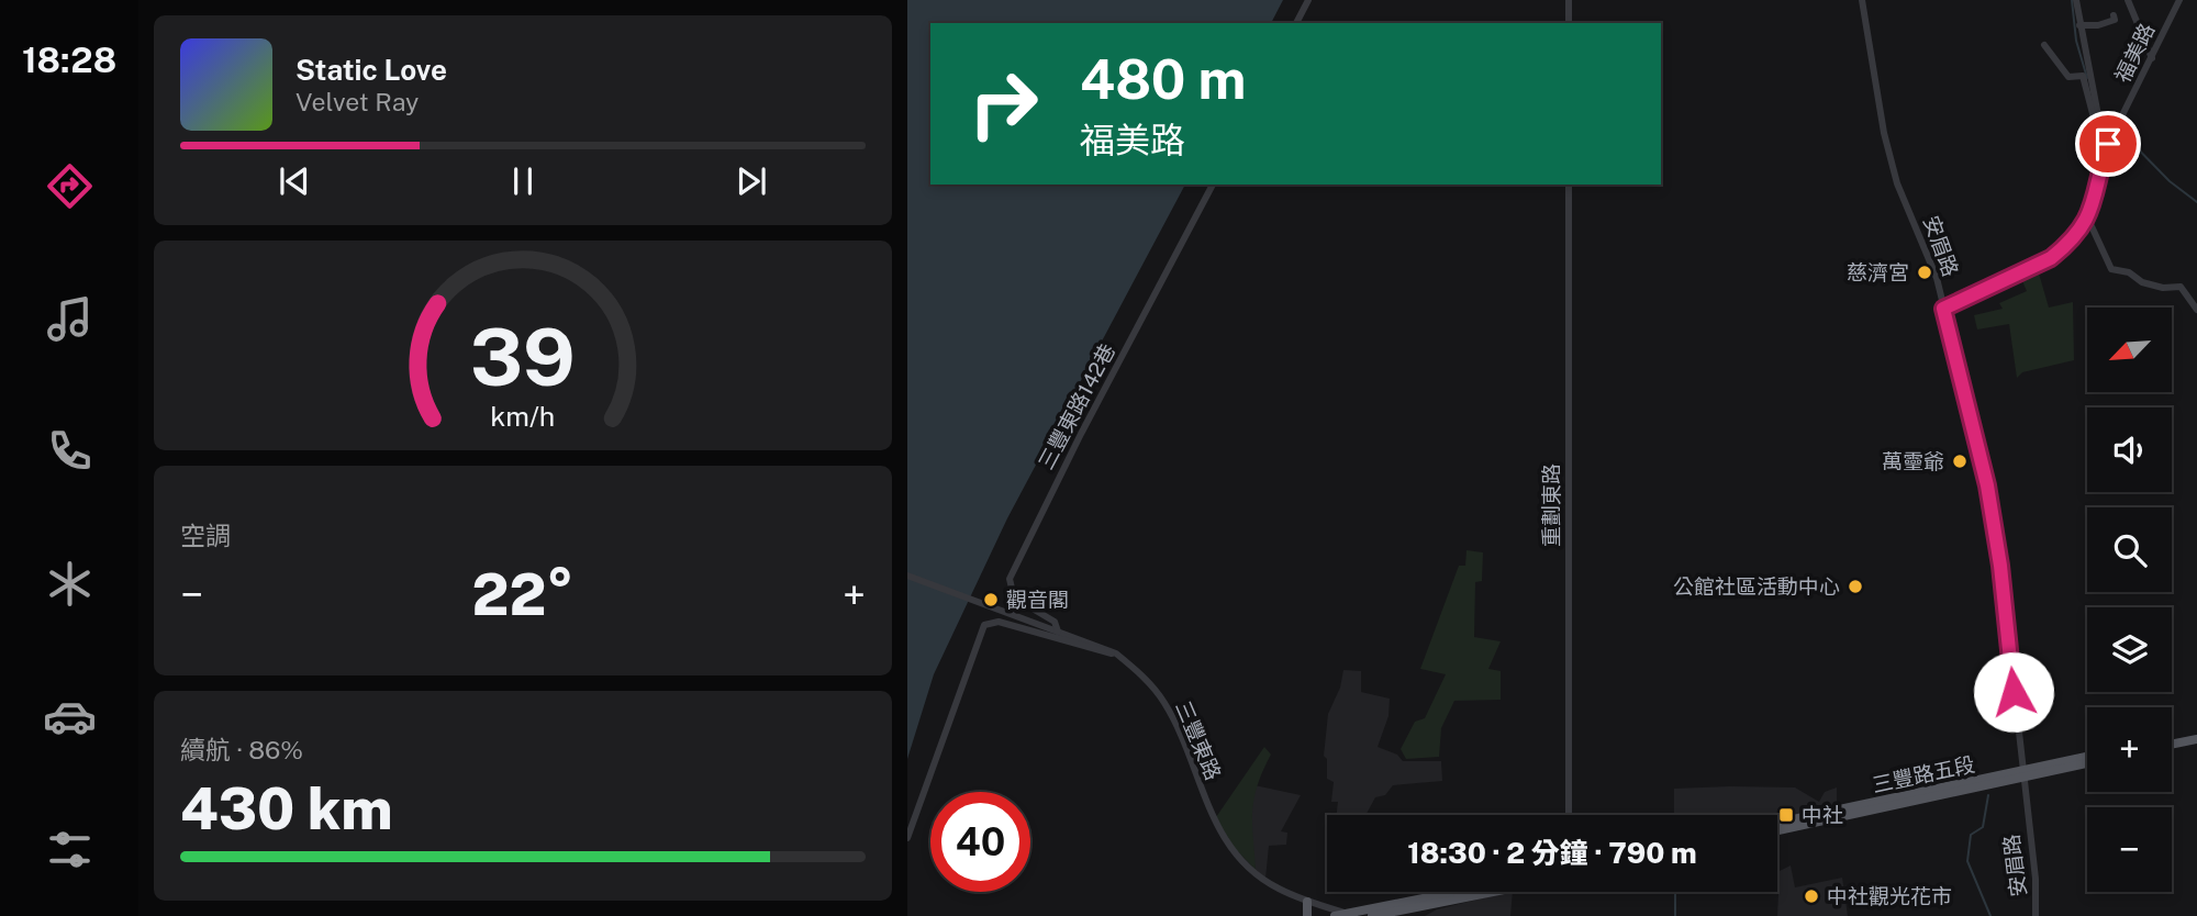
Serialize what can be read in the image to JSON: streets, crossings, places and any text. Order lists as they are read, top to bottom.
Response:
{
  "streets": {
    "main road": ["三豐路五段"],
    "street": [
      "福美路",
      "安眉路",
      "三豐東路142巷",
      "重劃東路",
      "三豐東路"
    ]
  },
  "crossings": [
    ["福美路", "安眉路"],
    ["安眉路", "三豐路五段"],
    ["三豐東路142巷", "三豐東路"]
  ],
  "places": {
    "other": [
      "慈濟宮",
      "萬𤫊爺",
      "公館社區活動中心",
      "觀音閣",
      "中社觀光花市"
    ],
    "transit": ["中社"]
  },
  "north": "bottom left",
  "page": {
    "tabs": "18:28",
    "turn": ["480 m", "福美路"],
    "song": ["Static Love", "Velvet Ray"],
    "map_buttons": ["+", "−"],
    "tile": [
      "空調",
      ["續航 · 86%", "430 km"]
    ],
    "heat": ["−", "22°", "+"],
    "limit": "40",
    "trip": "18:30 · 2 分鐘 · 790 m",
    "gauge": ["39", "km/h"]
  }
}
